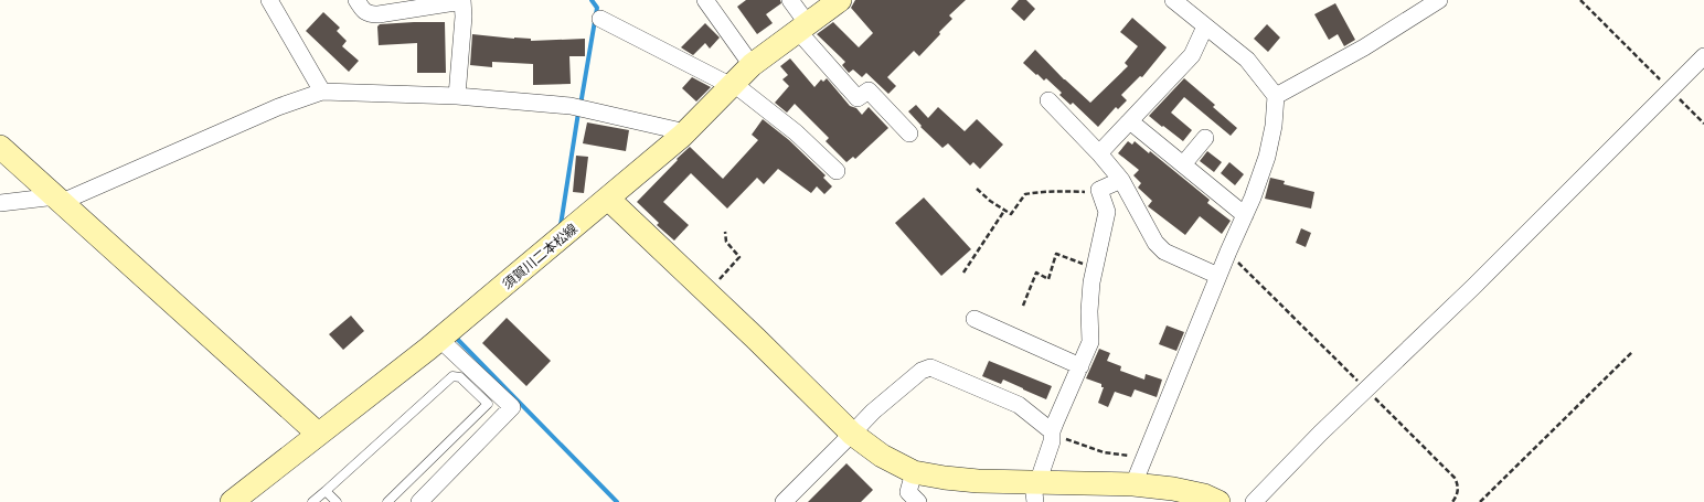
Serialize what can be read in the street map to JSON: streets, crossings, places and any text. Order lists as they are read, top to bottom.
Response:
{
  "streets": {
    "street": ["須賀川二本松線"]
  }
}
